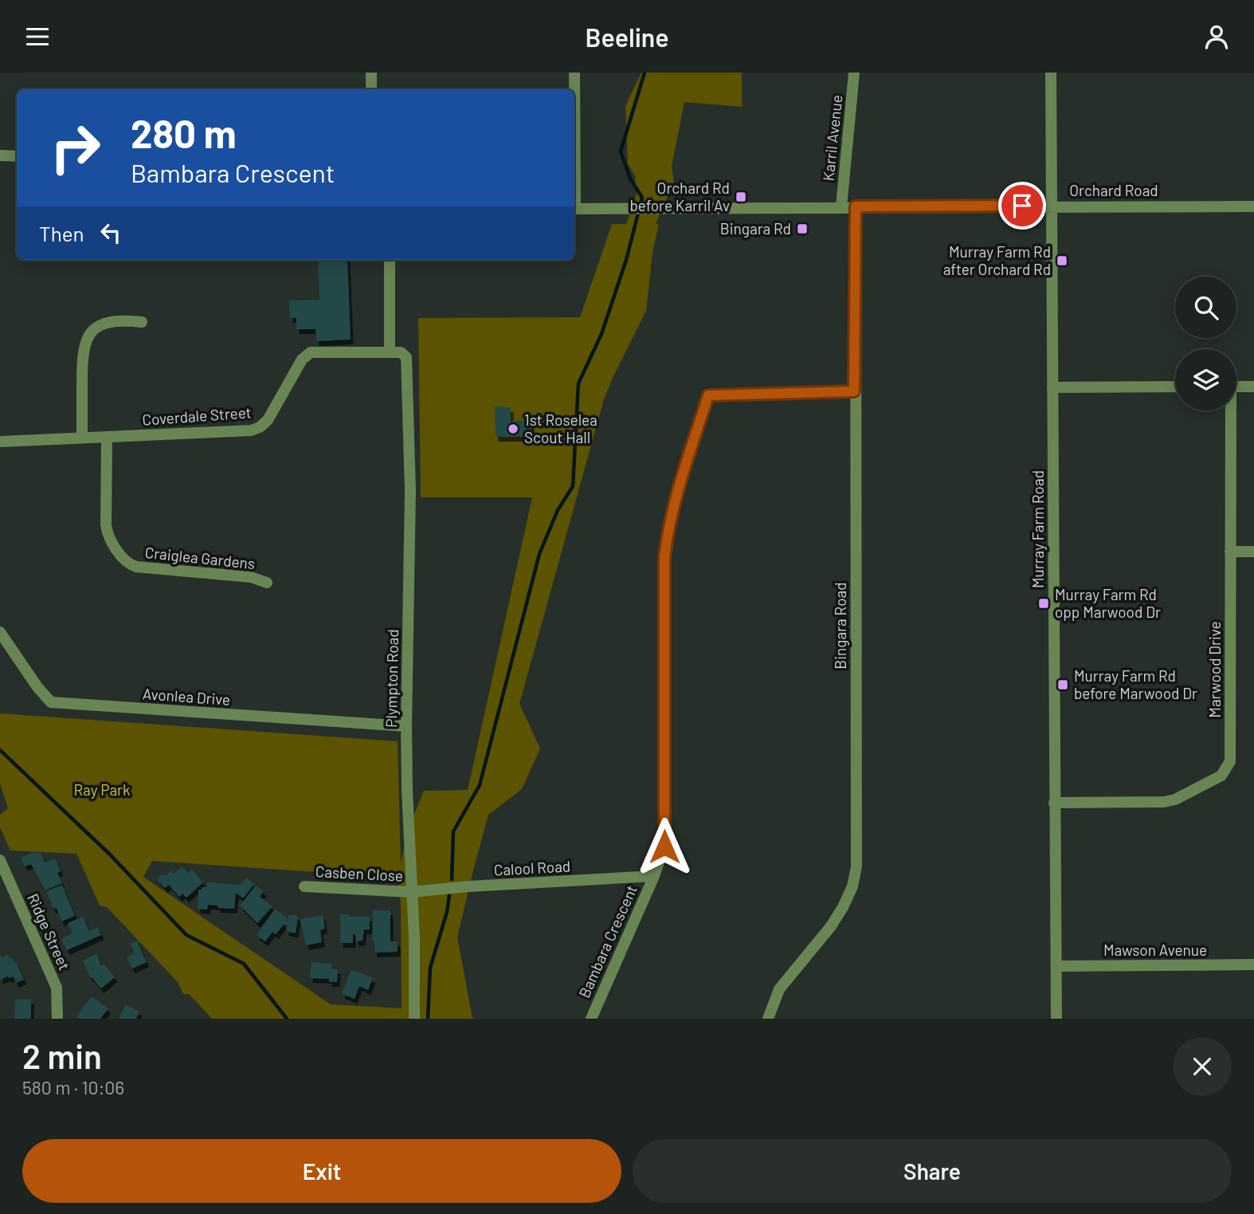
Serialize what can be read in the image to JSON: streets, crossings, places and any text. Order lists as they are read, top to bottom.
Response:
{
  "streets": {
    "street": [
      "Karril Avenue",
      "Orchard Road",
      "Coverdale Street",
      "Murray Farm Road",
      "Craiglea Gardens",
      "Bingara Road",
      "Marwood Drive",
      "Plympton Road",
      "Avonlea Drive",
      "Calool Road",
      "Casben Close",
      "Ridge Street",
      "Bambara Crescent",
      "Mawson Avenue"
    ]
  },
  "crossings": [
    ["Karril Avenue", "Orchard Road"],
    ["Orchard Road", "Murray Farm Road"],
    ["Orchard Road", "Bingara Road"],
    ["Coverdale Street", "Craiglea Gardens"],
    ["Coverdale Street", "Plympton Road"],
    ["Murray Farm Road", "Marwood Drive"],
    ["Murray Farm Road", "Mawson Avenue"],
    ["Bingara Road", "Bambara Crescent"],
    ["Plympton Road", "Avonlea Drive"],
    ["Plympton Road", "Calool Road"],
    ["Plympton Road", "Casben Close"],
    ["Calool Road", "Casben Close"],
    ["Calool Road", "Bambara Crescent"]
  ],
  "parks": ["Ray Park"],
  "places": {
    "transit": [
      "Orchard Rd before Karril Av",
      "Bingara Rd",
      "Murray Farm Rd after Orchard Rd",
      "Murray Farm Rd opp Marwood Dr",
      "Murray Farm Rd before Marwood Dr"
    ],
    "other": ["1st Roselea Scout Hall"]
  },
  "page": {
    "header": "Beeline",
    "turn": ["280 m", "Bambara Crescent"],
    "then": "Then",
    "heading": ["2 min", "580 m · 10:06"],
    "buttons": ["Exit", "Share"]
  }
}
